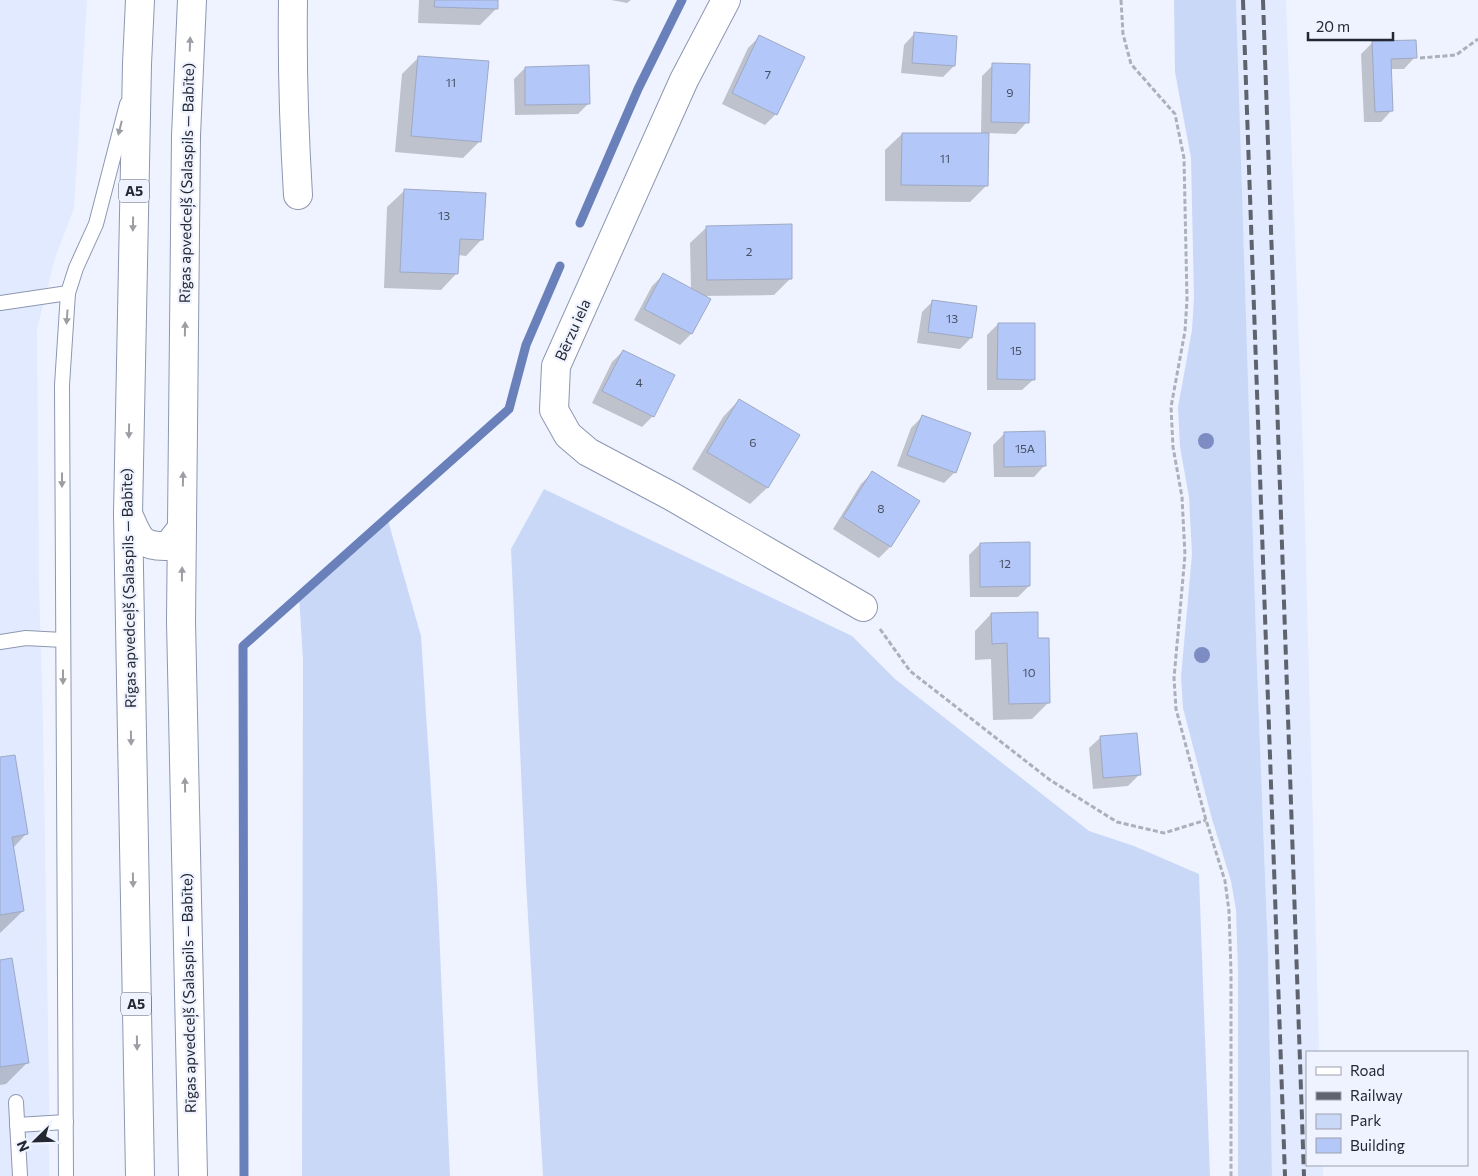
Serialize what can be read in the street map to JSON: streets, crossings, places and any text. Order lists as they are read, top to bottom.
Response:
{
  "streets": {
    "main road": ["Rīgas apvedceļš (Salaspils — Babīte)", "A5", "Bērzu iela"]
  },
  "house_numbers": [
    "7",
    "11",
    "9",
    "11",
    "13",
    "2",
    "13",
    "15",
    "4",
    "6",
    "15A",
    "8",
    "12",
    "10"
  ],
  "legend": [
    "Road",
    "Railway",
    "Park",
    "Building"
  ],
  "scale_bar": "20 m",
  "north": "bottom left"
}
